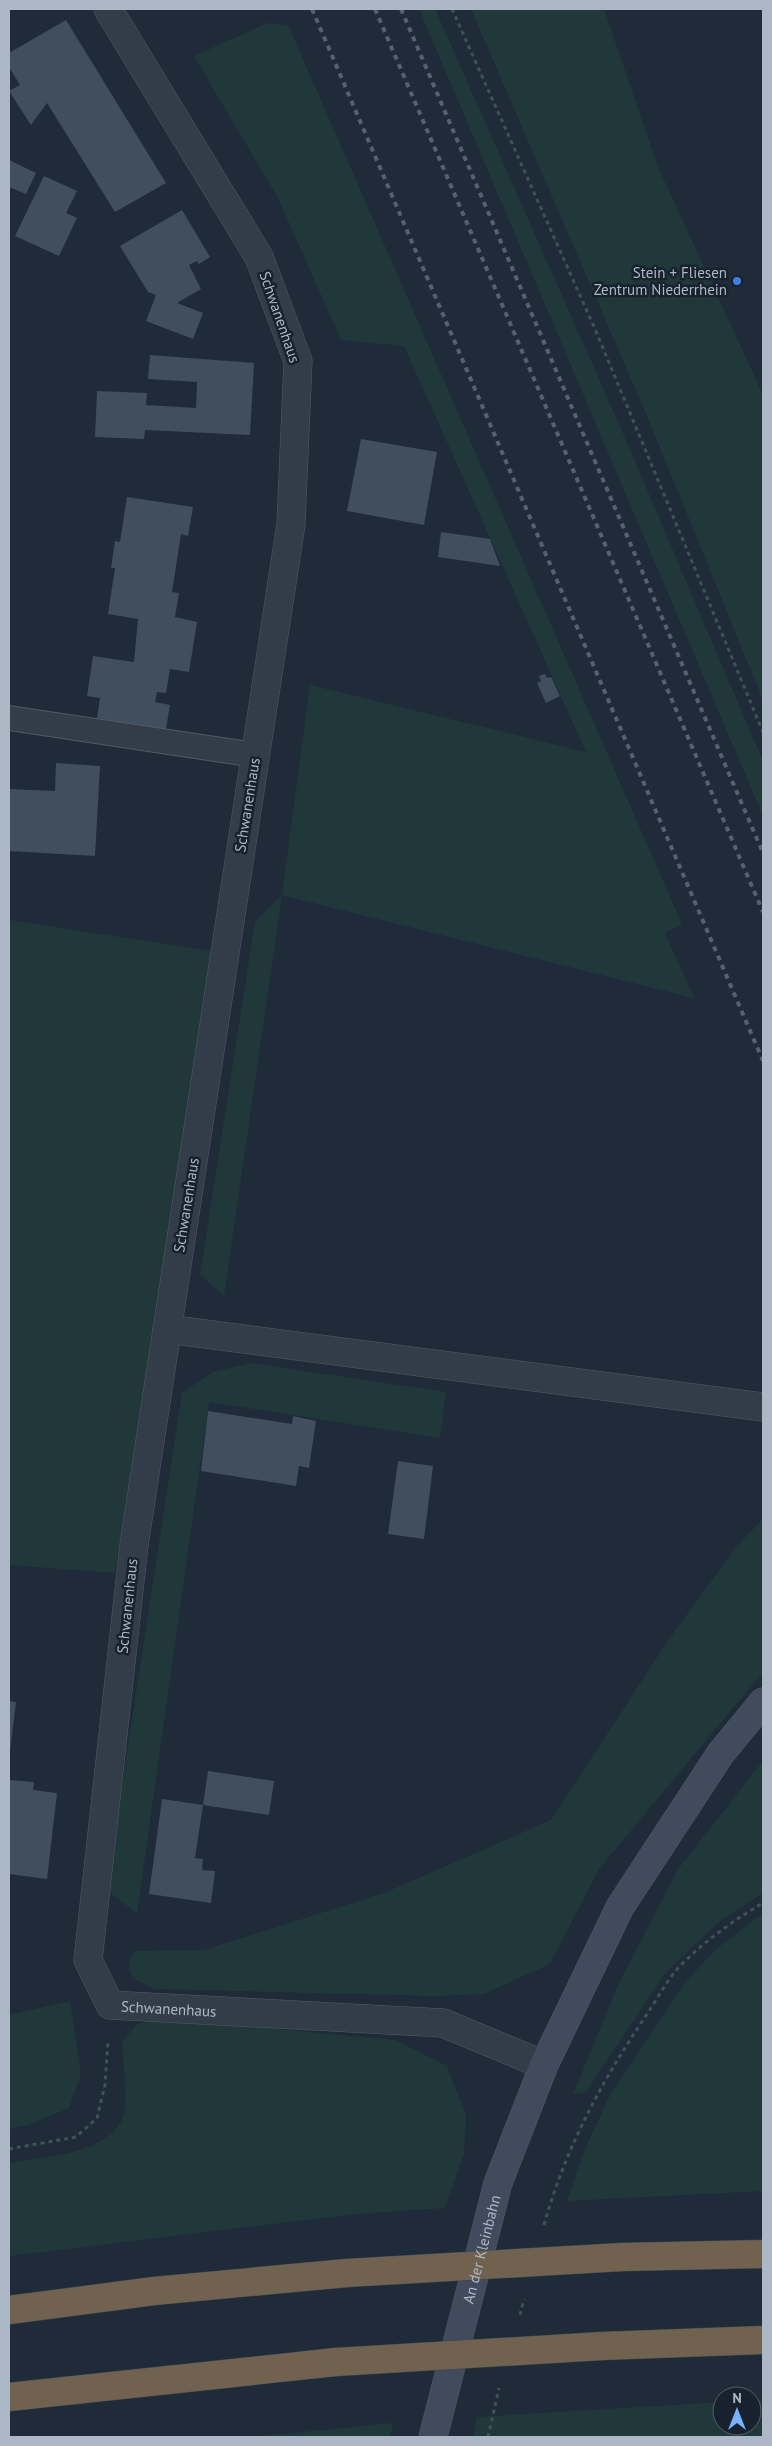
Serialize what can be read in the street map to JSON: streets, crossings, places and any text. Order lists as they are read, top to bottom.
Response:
{
  "streets": {
    "main road": ["An der Kleinbahn"],
    "street": ["Schwanenhaus"]
  },
  "crossings": [
    ["Schwanenhaus", "An der Kleinbahn"]
  ],
  "places": ["Stein + Fliesen Zentrum Niederrhein"],
  "north": "top"
}
